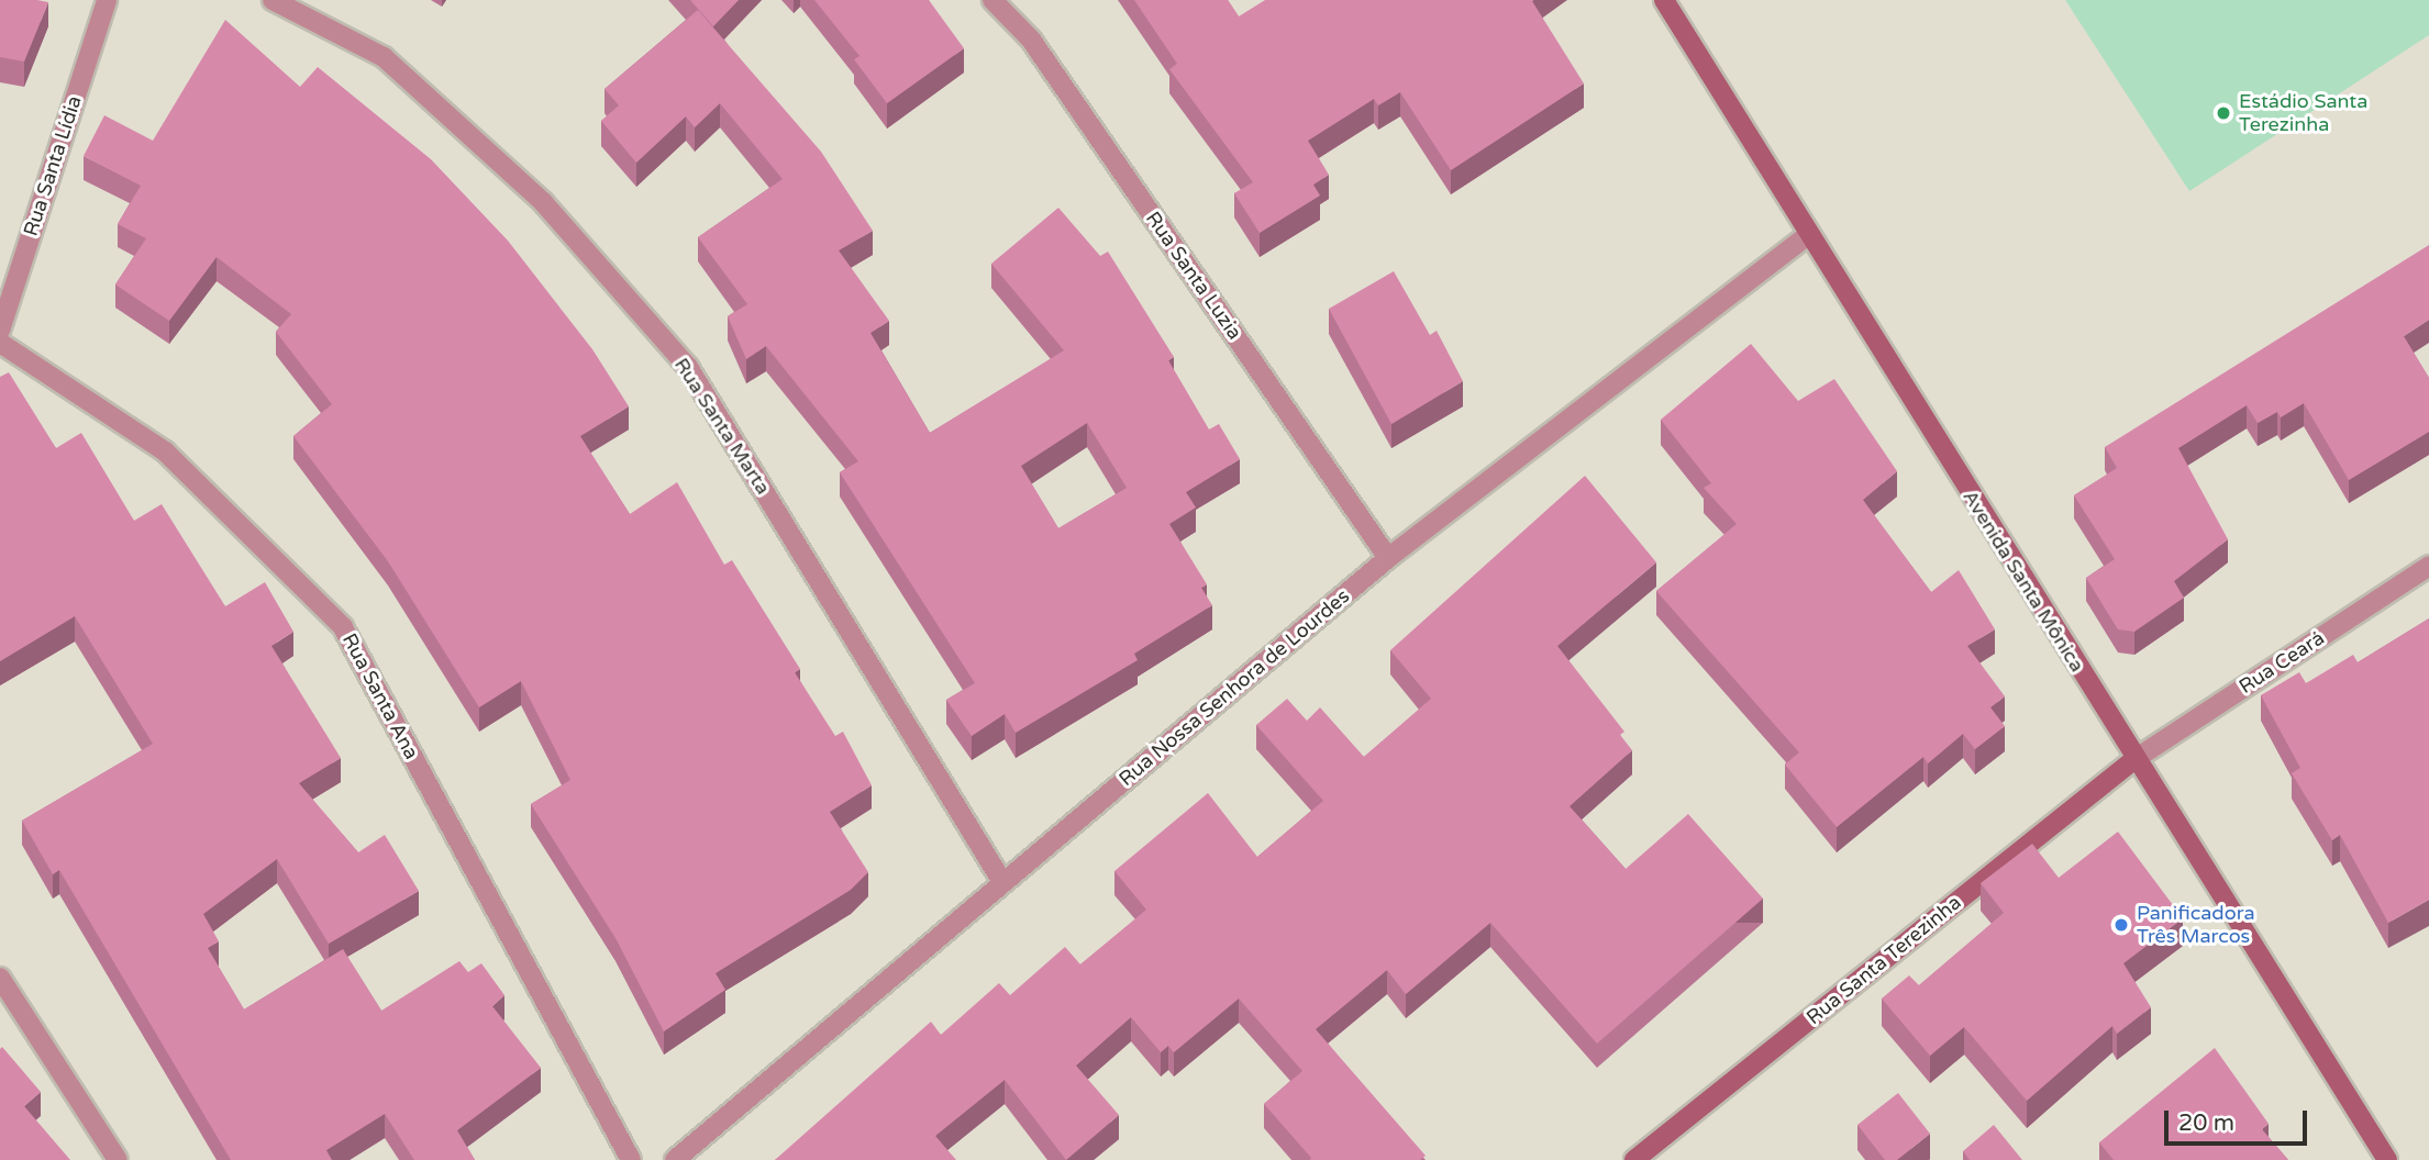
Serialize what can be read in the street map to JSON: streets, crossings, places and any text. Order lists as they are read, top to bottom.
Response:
{
  "streets": {
    "street": [
      "Rua Santa Lídia",
      "Rua Santa Luzia",
      "Rua Santa Marta",
      "Avenida Santa Mônica",
      "Rua Ceará",
      "Rua Nossa Senhora de Lourdes",
      "Rua Santa Ana",
      "Rua Santa Terezinha"
    ]
  },
  "crossings": [
    ["Rua Santa Luzia", "Rua Nossa Senhora de Lourdes"],
    ["Rua Santa Marta", "Rua Nossa Senhora de Lourdes"],
    ["Avenida Santa Mônica", "Rua Ceará"],
    ["Avenida Santa Mônica", "Rua Nossa Senhora de Lourdes"],
    ["Avenida Santa Mônica", "Rua Santa Terezinha"],
    ["Rua Ceará", "Rua Santa Terezinha"]
  ],
  "places": ["Estádio Santa Terezinha", "Panificadora Três Marcos"],
  "scale_bar": "20 m"
}
